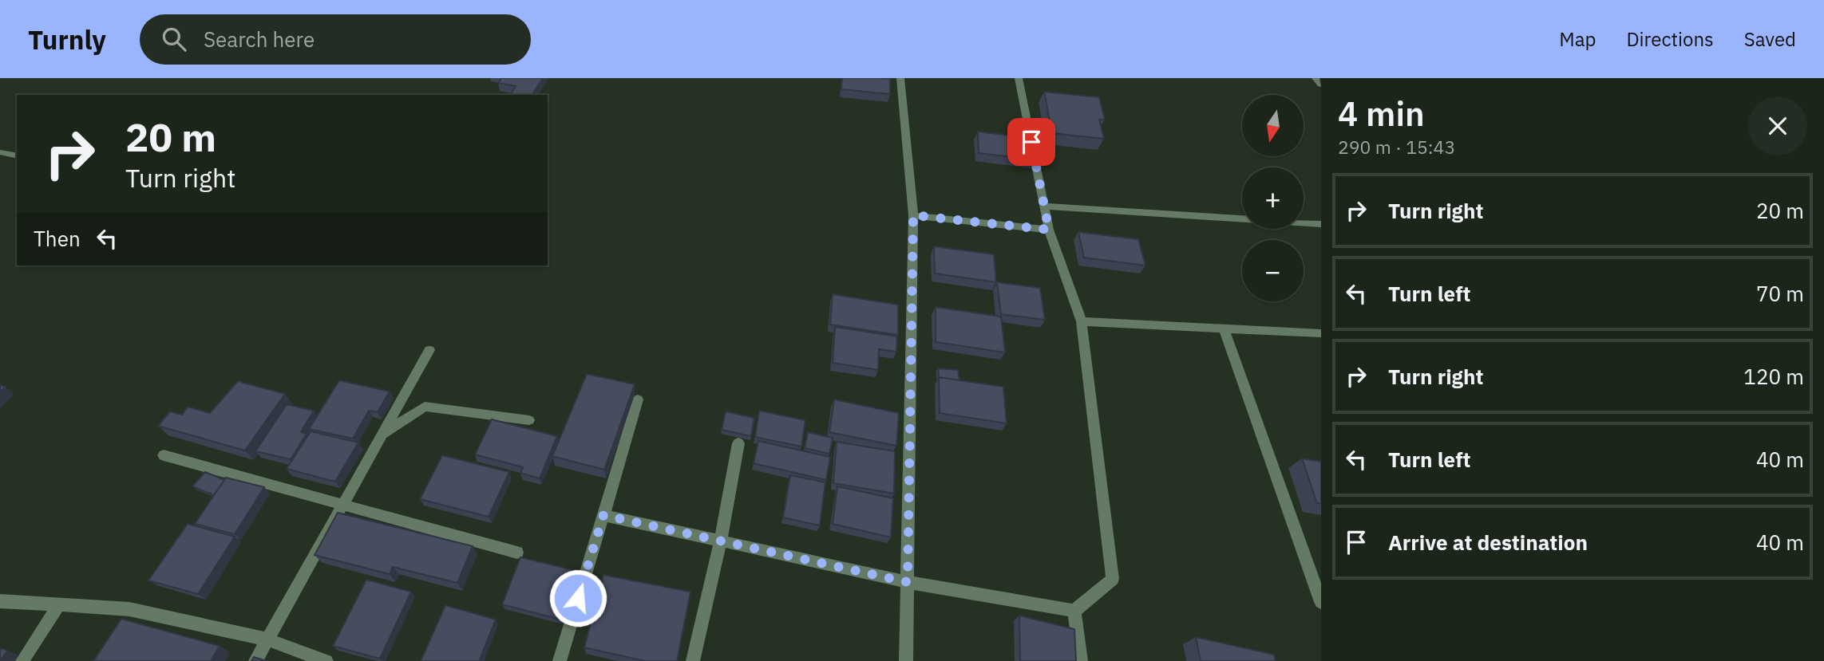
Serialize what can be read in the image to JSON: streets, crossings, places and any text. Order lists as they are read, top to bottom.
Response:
{
  "north": "bottom",
  "page": {
    "header": "Turnly",
    "search": "Search here",
    "nav": ["Map", "Directions", "Saved"],
    "heading": ["4 min", "290 m · 15:43"],
    "map_buttons": ["+", "−"],
    "turn": ["20 m", "Turn right"],
    "list": [
      {
        "name": "Turn right",
        "value": "20 m"
      },
      {
        "name": "Turn left",
        "value": "70 m"
      },
      {
        "name": "Turn right",
        "value": "120 m"
      },
      {
        "name": "Turn left",
        "value": "40 m"
      },
      {
        "name": "Arrive at destination",
        "value": "40 m"
      }
    ],
    "then": "Then"
  }
}
